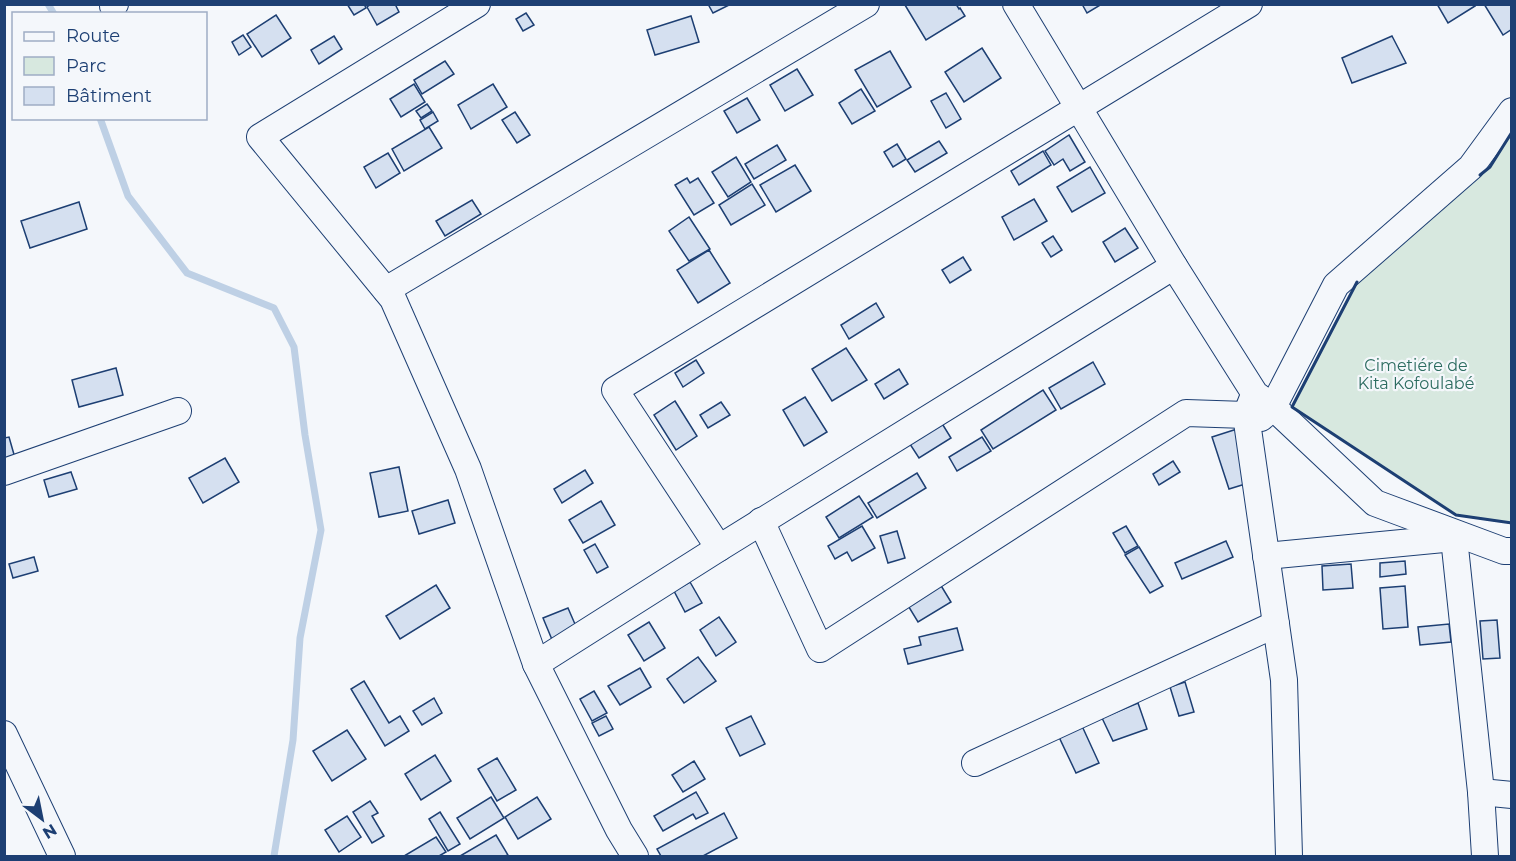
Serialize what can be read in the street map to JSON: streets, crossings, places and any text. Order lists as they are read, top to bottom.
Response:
{
  "parks": ["Cimetiére de Kita Kofoulabé"],
  "legend": ["Route", "Parc", "Bâtiment"],
  "north": "bottom right"
}
